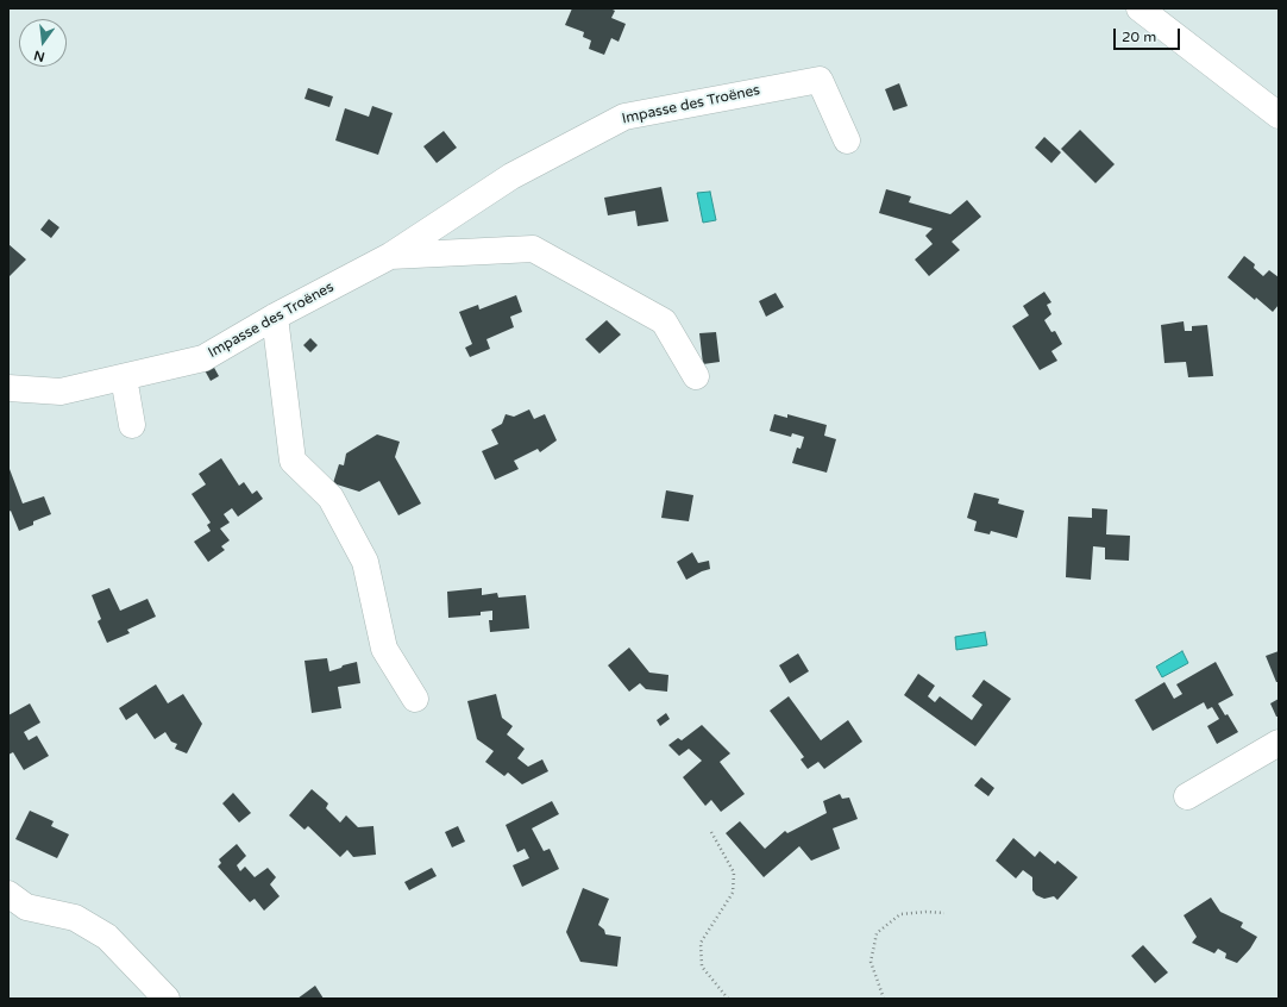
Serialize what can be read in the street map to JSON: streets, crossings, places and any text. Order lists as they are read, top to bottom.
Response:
{
  "streets": {
    "street": ["Impasse des Troënes"]
  },
  "scale_bar": "20 m",
  "north": "bottom"
}
